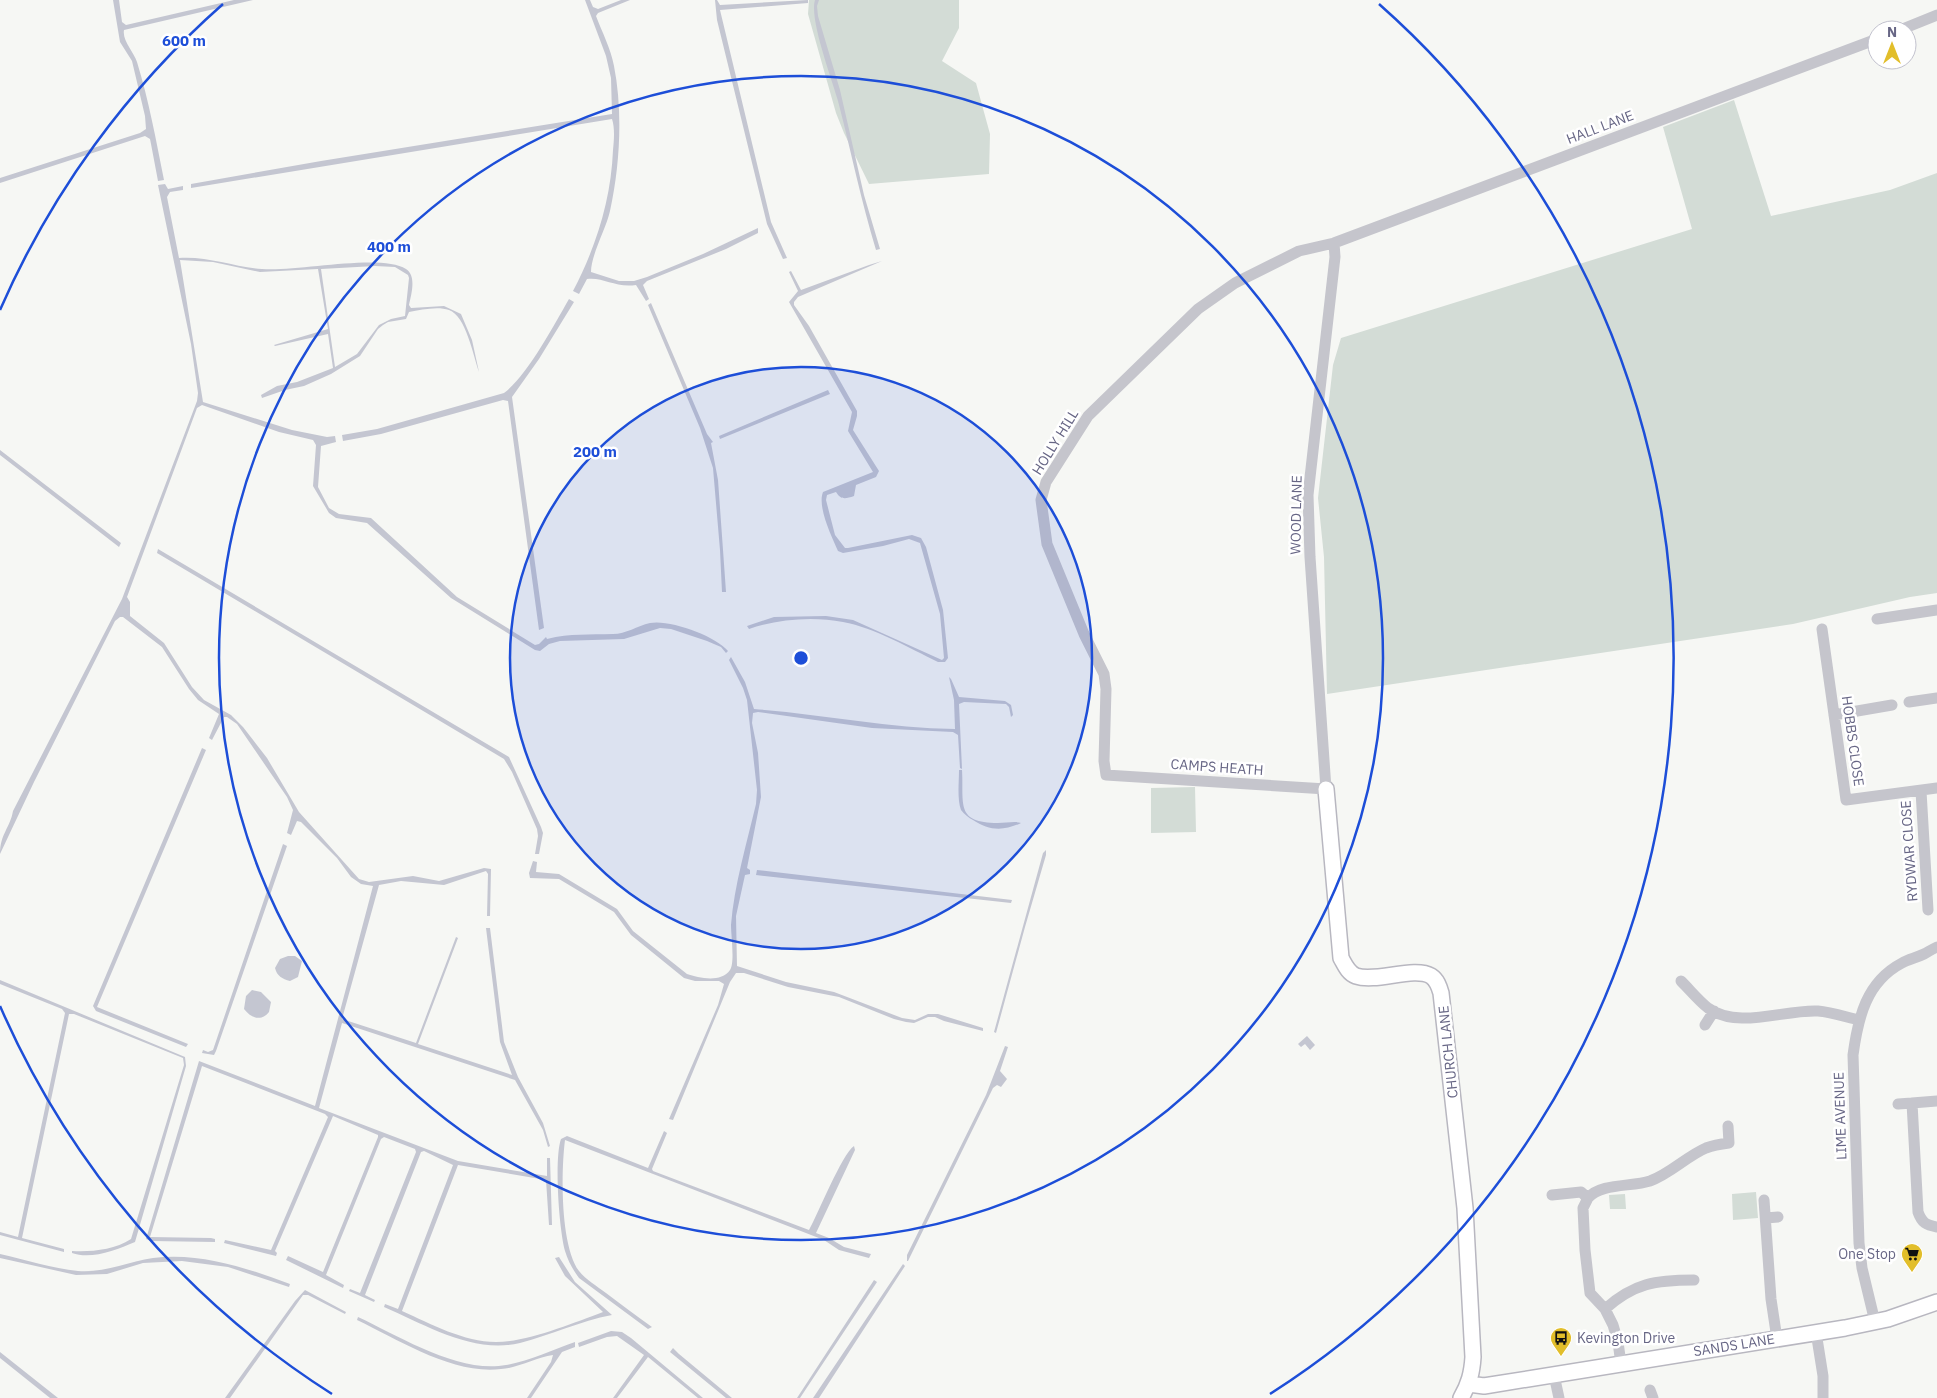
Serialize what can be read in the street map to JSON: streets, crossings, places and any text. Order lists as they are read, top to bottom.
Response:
{
  "streets": {
    "street": [
      "HALL LANE",
      "HOLLY HILL",
      "WOOD LANE",
      "HOBBS CLOSE",
      "CAMPS HEATH",
      "RYDWAR CLOSE",
      "CHURCH LANE",
      "LIME AVENUE",
      "SANDS LANE"
    ]
  },
  "crossings": [
    ["HALL LANE", "HOLLY HILL"],
    ["HALL LANE", "WOOD LANE"],
    ["HOLLY HILL", "WOOD LANE"],
    ["HOLLY HILL", "CAMPS HEATH"],
    ["WOOD LANE", "CAMPS HEATH"],
    ["WOOD LANE", "CHURCH LANE"],
    ["HOBBS CLOSE", "RYDWAR CLOSE"],
    ["CAMPS HEATH", "CHURCH LANE"],
    ["CHURCH LANE", "SANDS LANE"],
    ["LIME AVENUE", "SANDS LANE"]
  ],
  "places": {
    "supermarket": ["One Stop"],
    "bus stop": ["Kevington Drive"]
  },
  "north": "top",
  "rings": ["600 m", "400 m", "200 m"]
}
